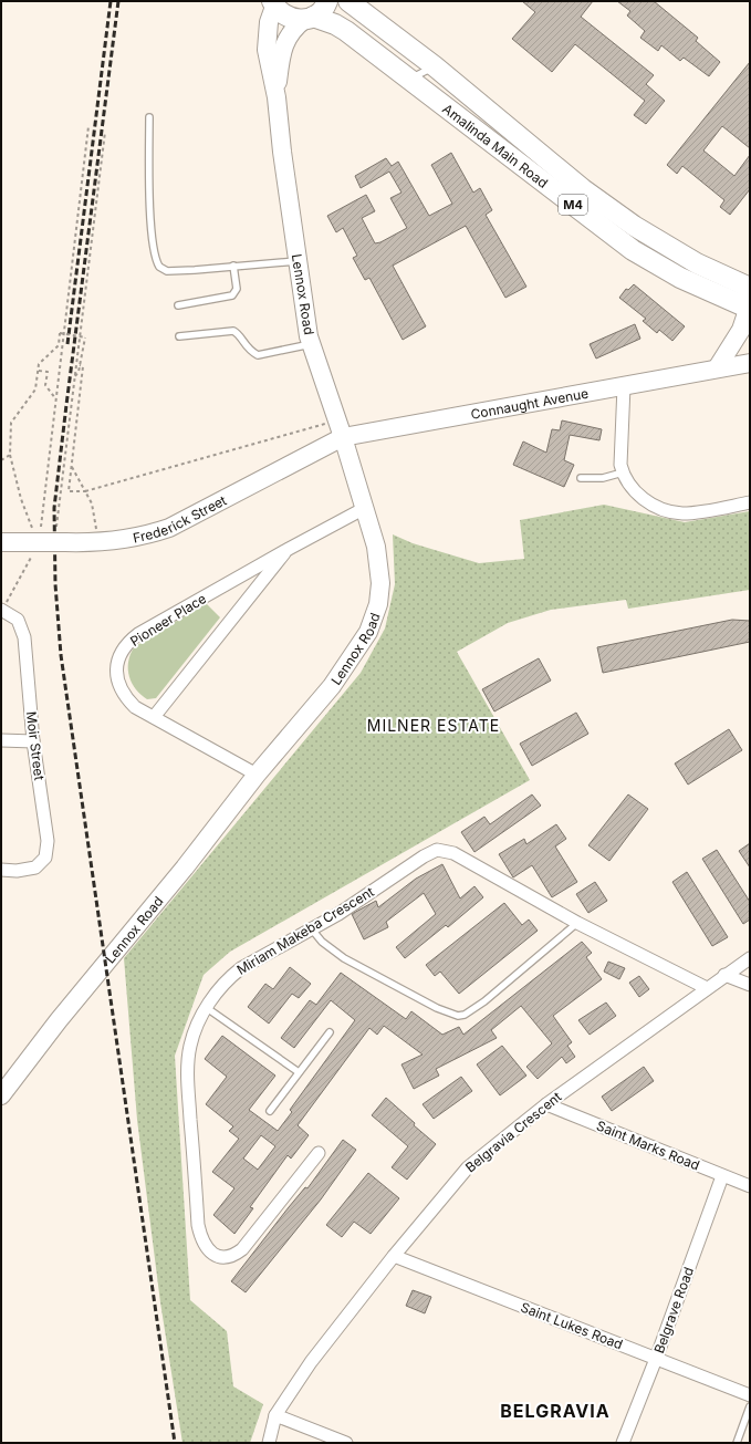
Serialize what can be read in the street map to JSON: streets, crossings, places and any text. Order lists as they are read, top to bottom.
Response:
{
  "streets": {
    "main road": ["Amalinda Main Road", "M4"],
    "street": [
      "Lennox Road",
      "Connaught Avenue",
      "Frederick Street",
      "Pioneer Place",
      "Moir Street",
      "Miriam Makeba Crescent",
      "Belgravia Crescent",
      "Saint Marks Road",
      "Belgrave Road",
      "Saint Lukes Road"
    ]
  },
  "crossings": [
    ["Amalinda Main Road", "Lennox Road"],
    ["Lennox Road", "Connaught Avenue"],
    ["Lennox Road", "Frederick Street"],
    ["Lennox Road", "Pioneer Place"],
    ["Connaught Avenue", "Frederick Street"],
    ["Miriam Makeba Crescent", "Belgravia Crescent"],
    ["Belgravia Crescent", "Saint Marks Road"],
    ["Belgravia Crescent", "Saint Lukes Road"],
    ["Saint Marks Road", "Belgrave Road"],
    ["Belgrave Road", "Saint Lukes Road"]
  ],
  "districts": ["MILNER ESTATE", "BELGRAVIA"]
}
